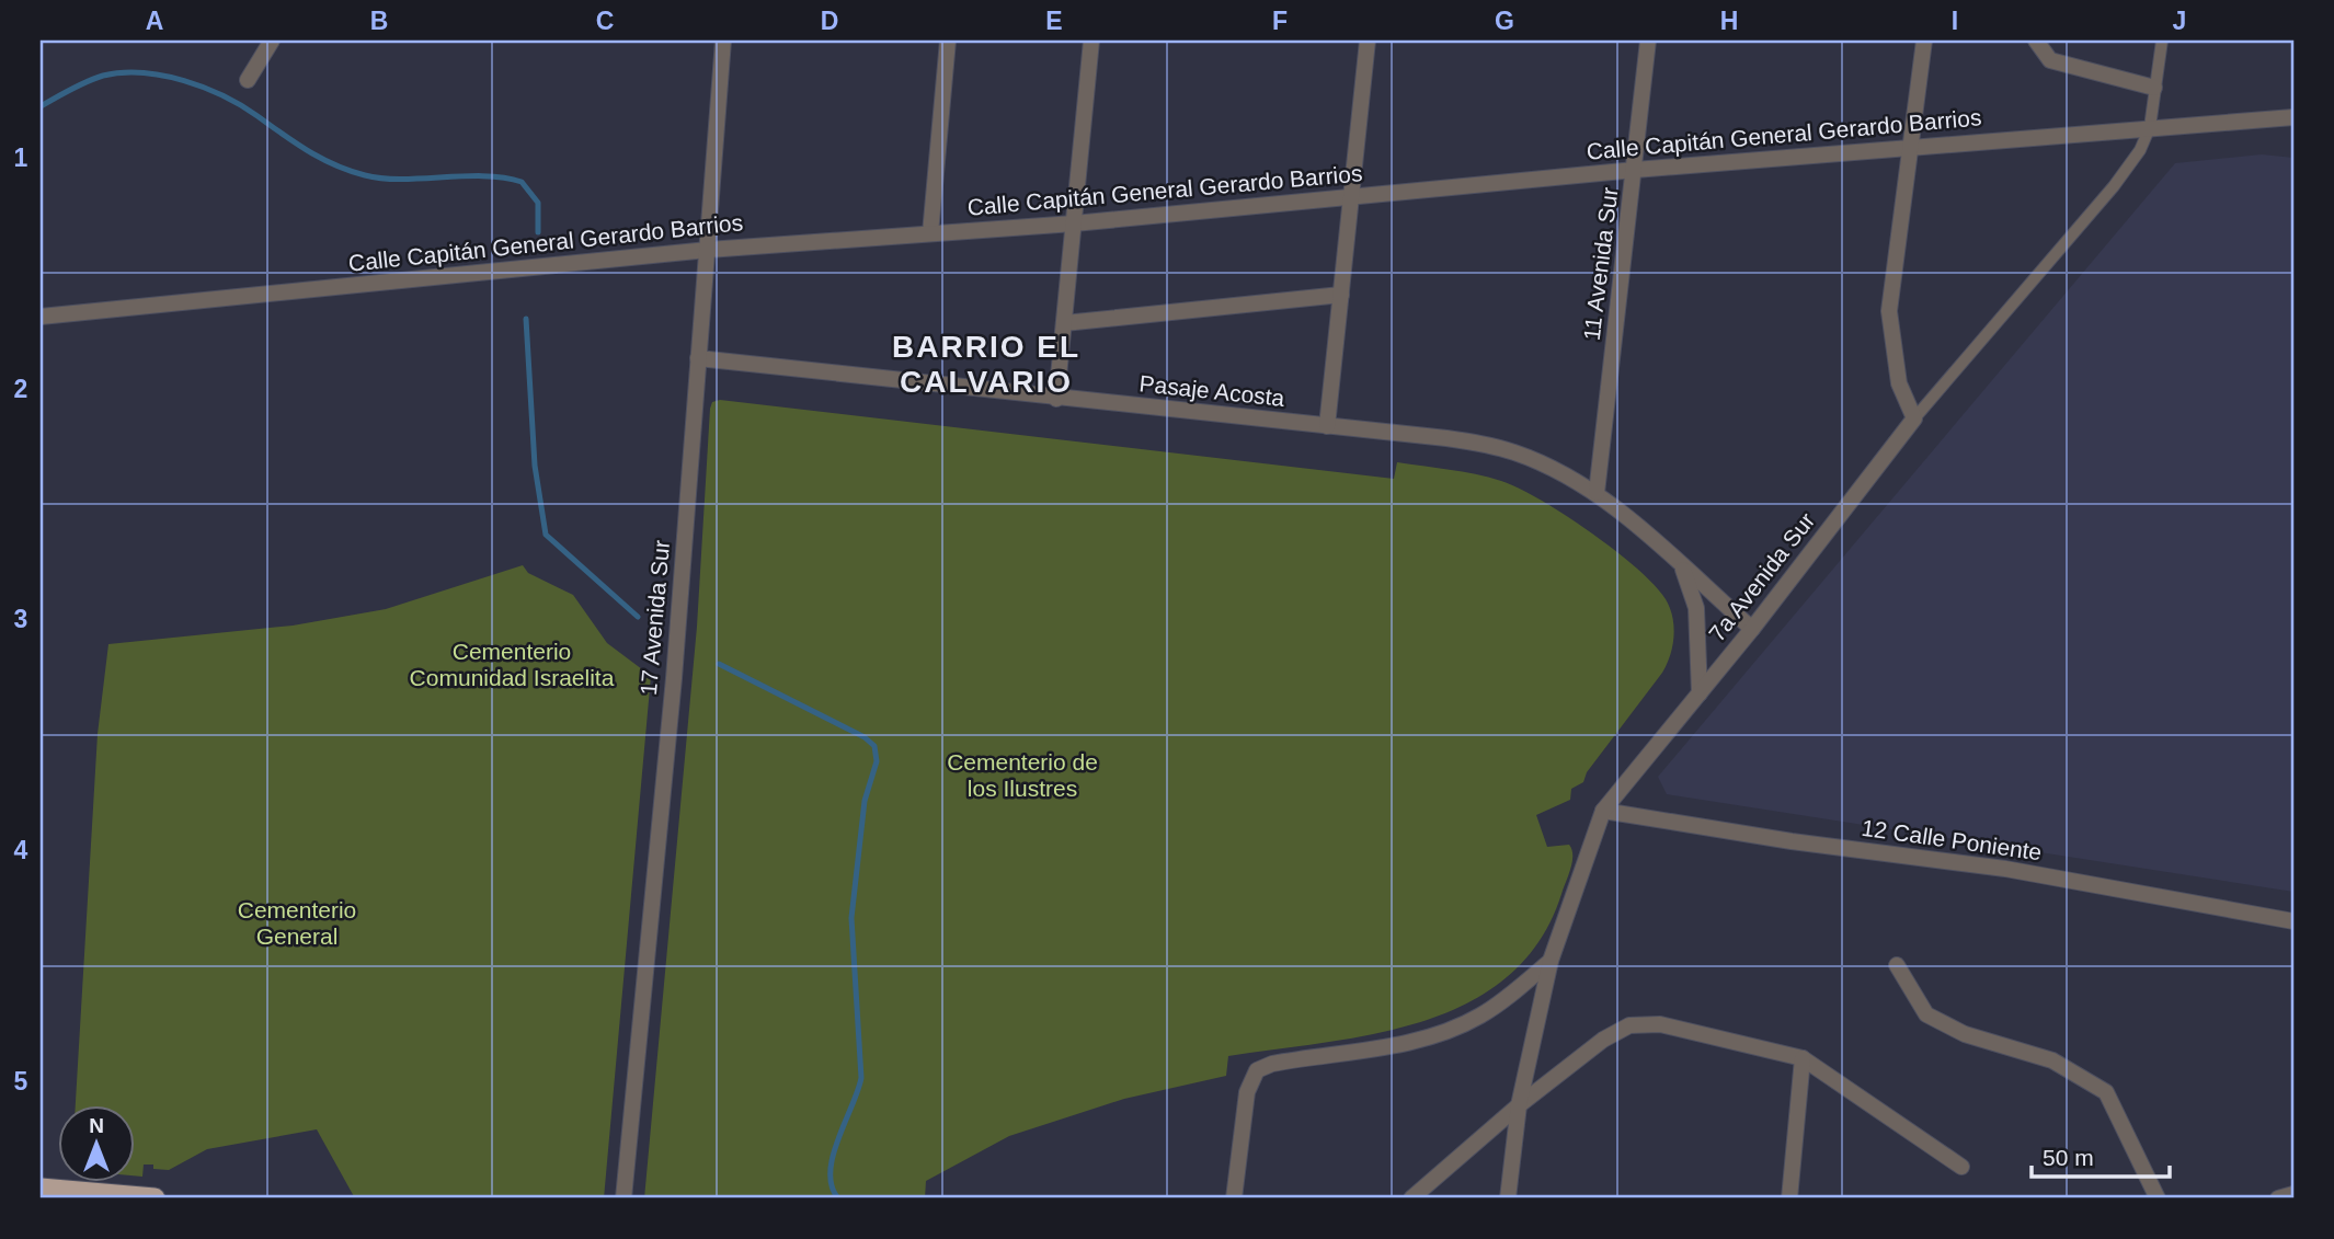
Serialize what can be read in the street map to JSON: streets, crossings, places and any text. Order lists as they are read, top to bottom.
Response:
{
  "streets": {
    "street": [
      "Calle Capitán General Gerardo Barrios",
      "11 Avenida Sur",
      "Pasaje Acosta",
      "7a Avenida Sur",
      "17 Avenida Sur",
      "12 Calle Poniente"
    ]
  },
  "crossings": [
    ["Calle Capitán General Gerardo Barrios", "11 Avenida Sur"],
    ["Calle Capitán General Gerardo Barrios", "7a Avenida Sur"],
    ["Calle Capitán General Gerardo Barrios", "17 Avenida Sur"],
    ["11 Avenida Sur", "Pasaje Acosta"],
    ["Pasaje Acosta", "7a Avenida Sur"],
    ["Pasaje Acosta", "17 Avenida Sur"],
    ["7a Avenida Sur", "12 Calle Poniente"]
  ],
  "districts": ["BARRIO EL CALVARIO"],
  "parks": ["Cementerio Comunidad Israelita", "Cementerio de los Ilustres", "Cementerio General"],
  "scale_bar": "50 m",
  "north": "top",
  "grid": {
    "columns": [
      "A",
      "B",
      "C",
      "D",
      "E",
      "F",
      "G",
      "H",
      "I",
      "J"
    ],
    "rows": [
      "1",
      "2",
      "3",
      "4",
      "5"
    ]
  }
}
